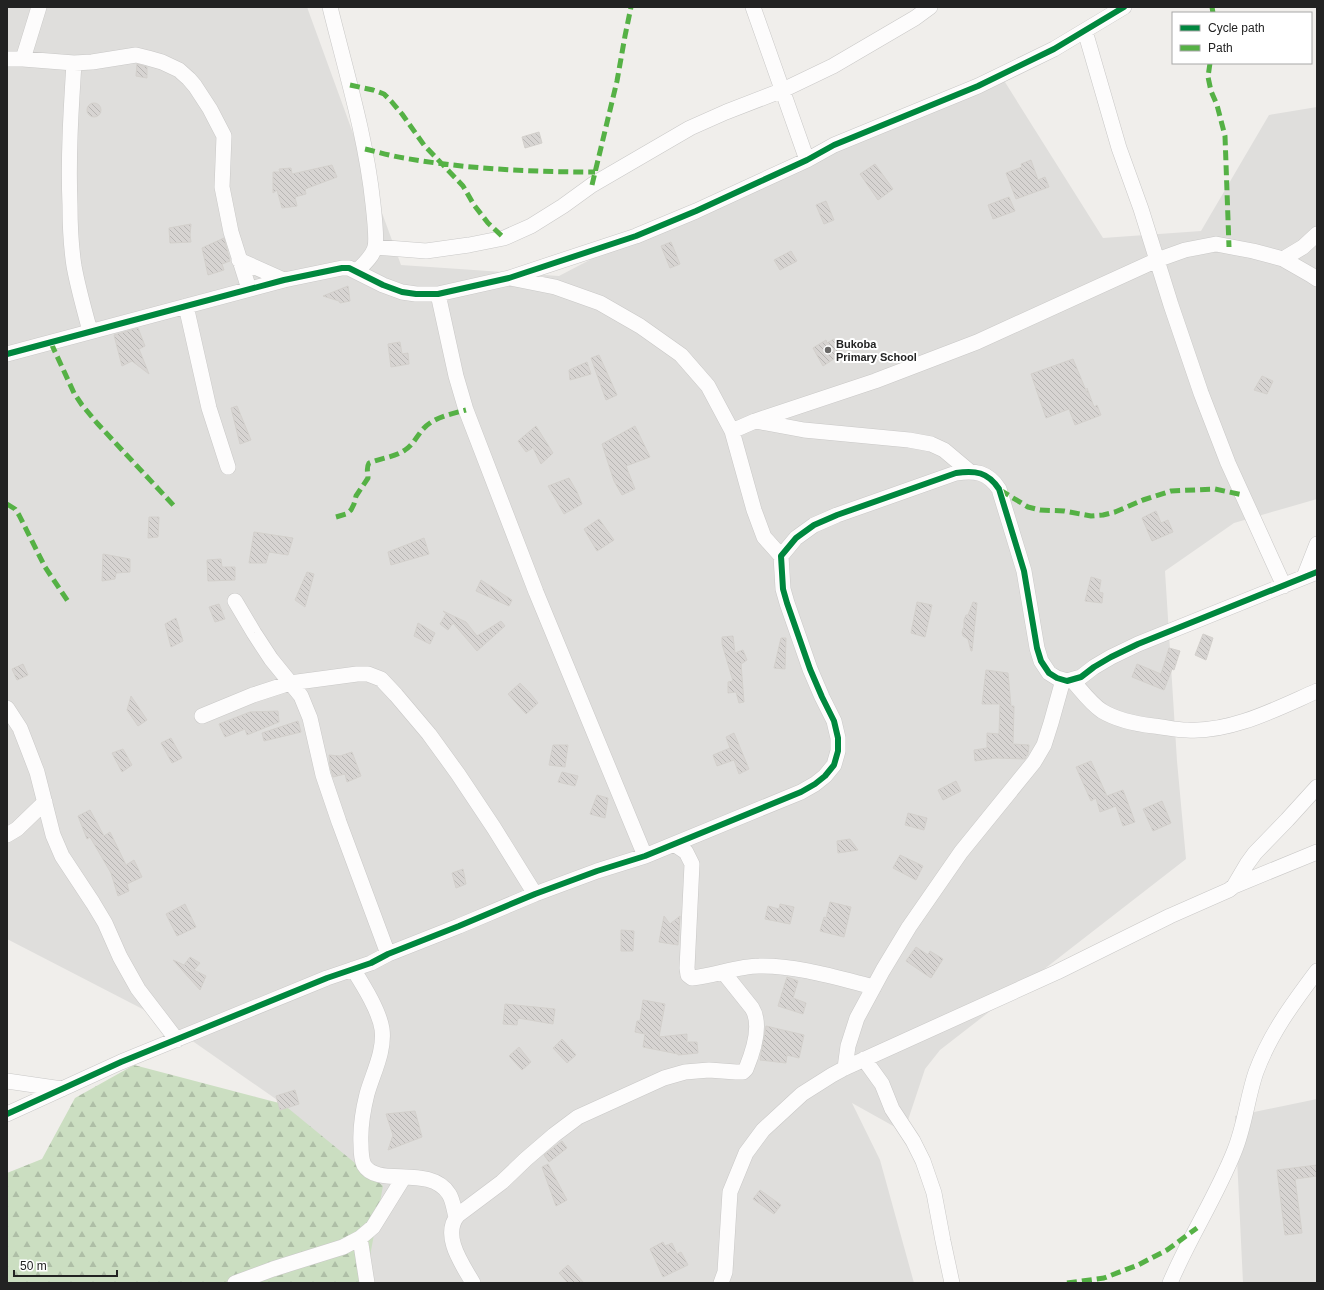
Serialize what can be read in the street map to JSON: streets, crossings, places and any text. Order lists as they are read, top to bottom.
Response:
{
  "places": ["Bukoba Primary School"],
  "legend": ["Cycle path", "Path"],
  "scale_bar": "50 m"
}
